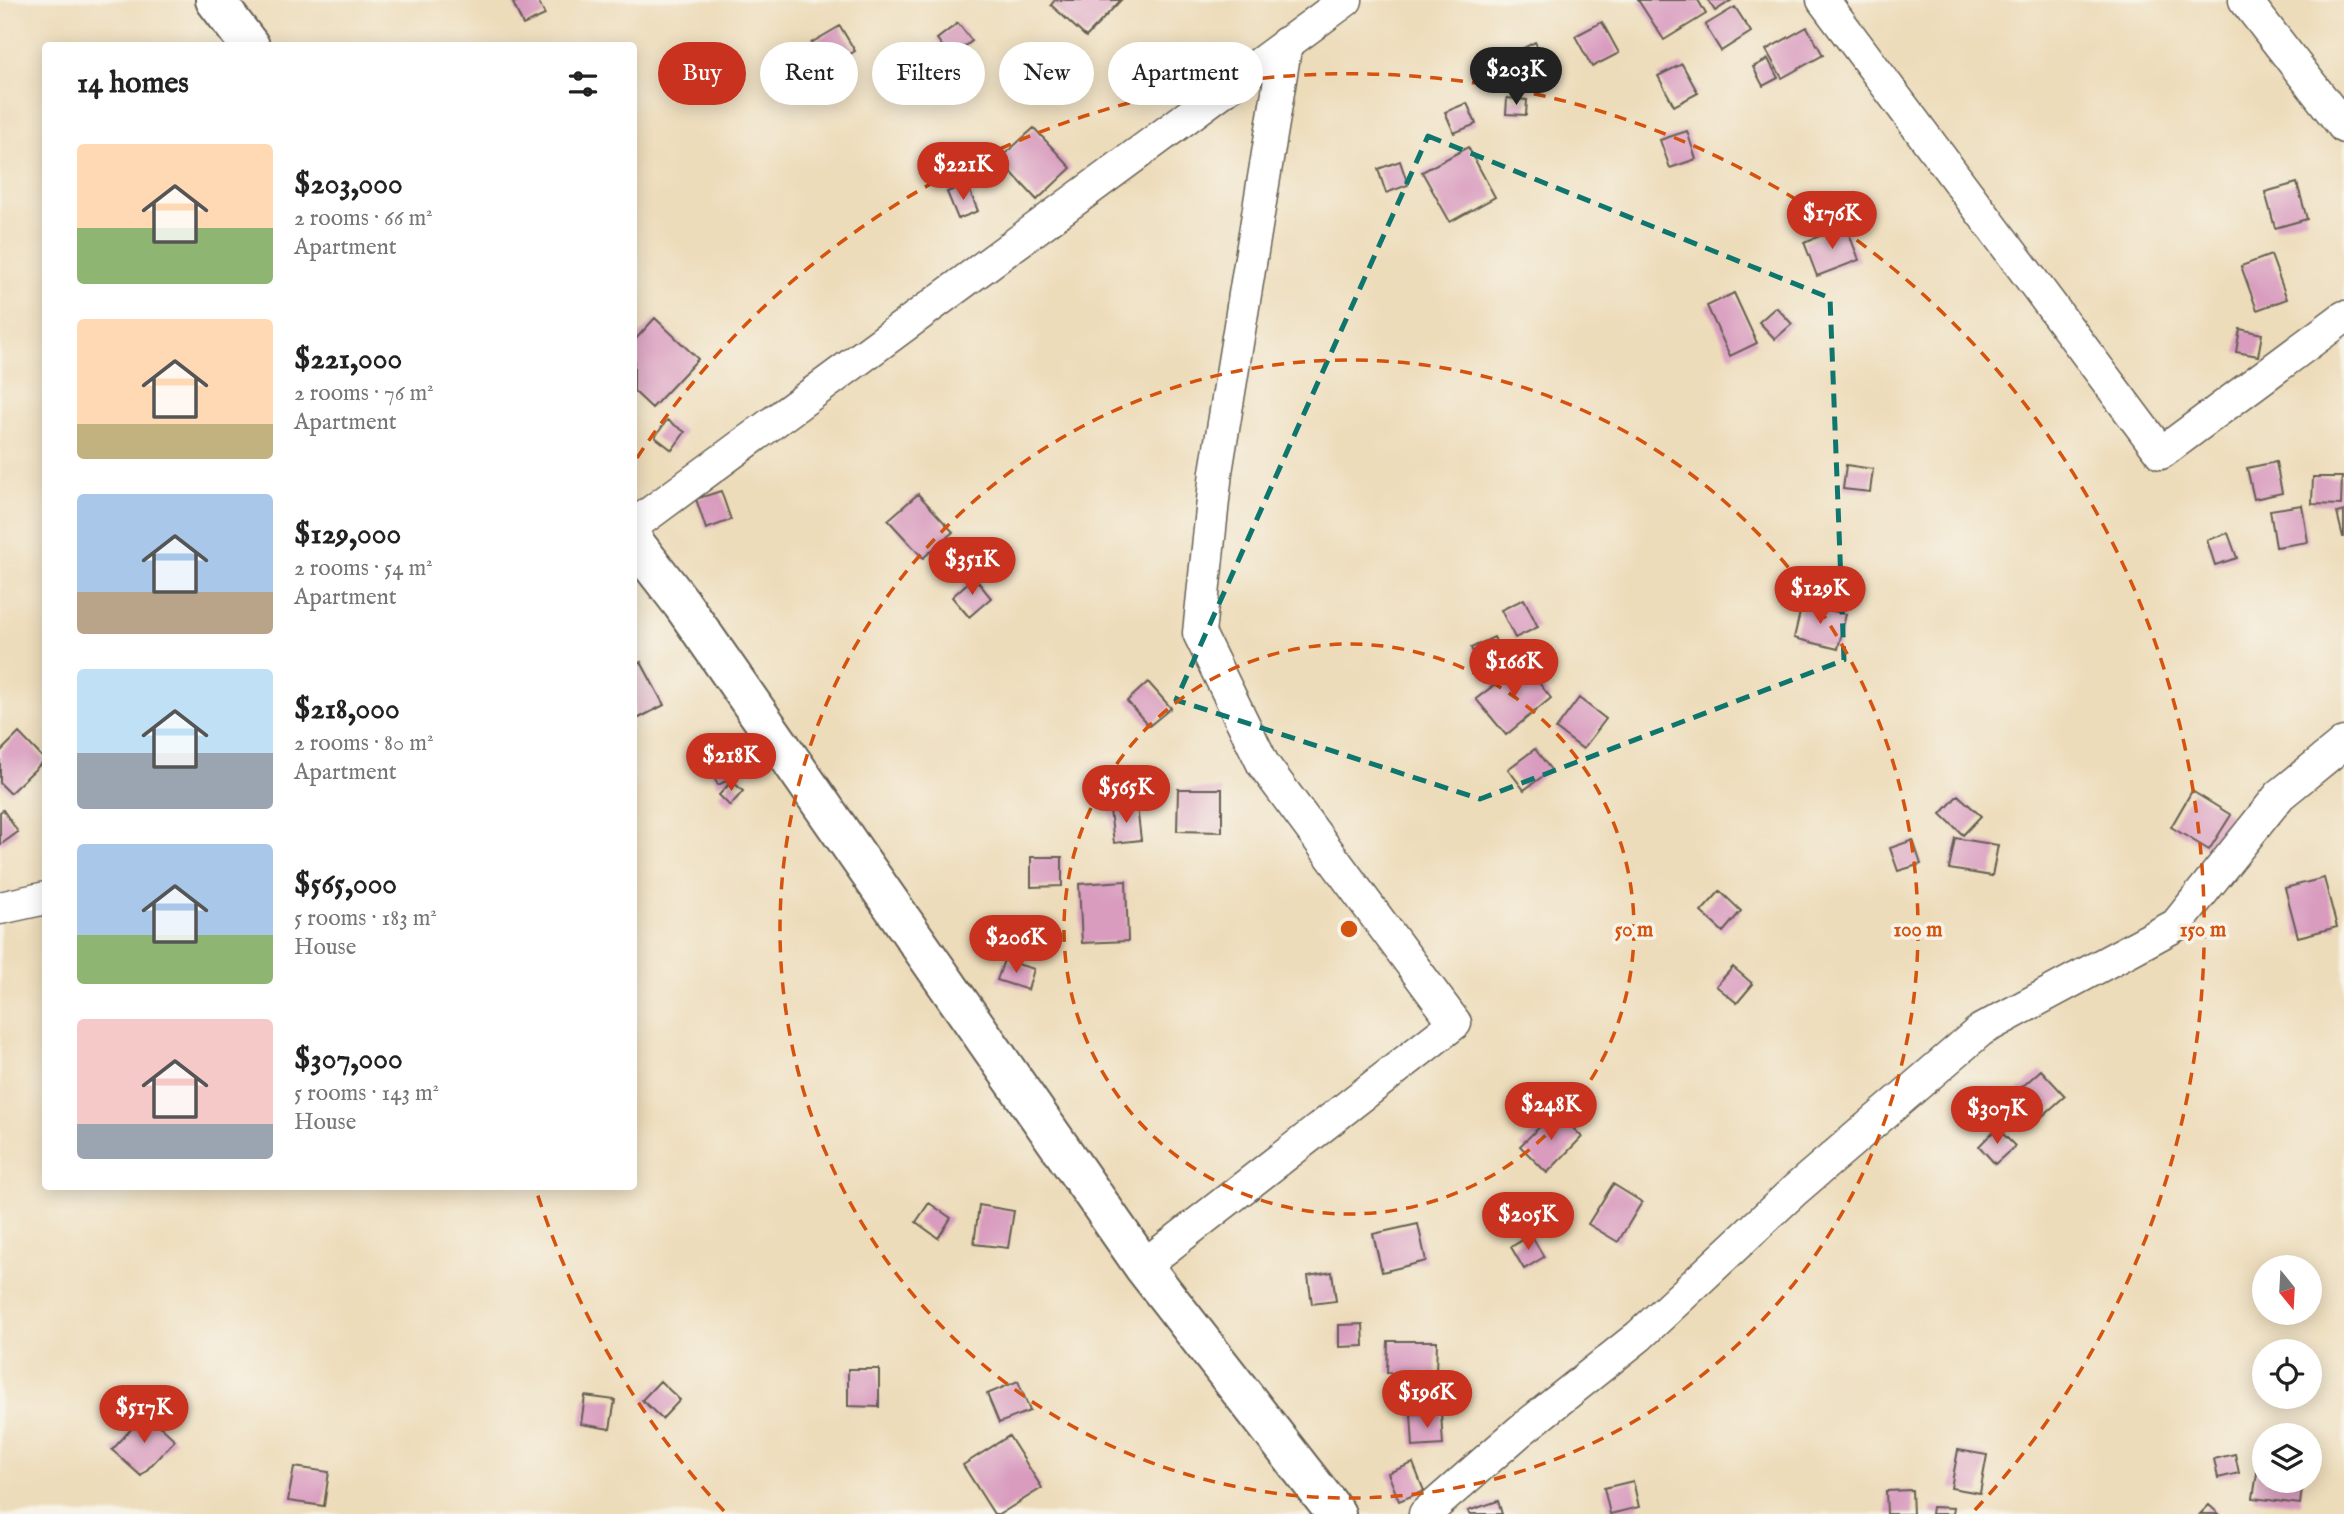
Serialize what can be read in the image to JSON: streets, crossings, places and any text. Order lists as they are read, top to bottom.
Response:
{
  "north": "bottom",
  "page": {
    "chip": [
      "Buy",
      "Rent",
      "Filters",
      "New",
      "Apartment"
    ],
    "heading": "14 homes",
    "price": [
      "$203K",
      "$221K",
      "$176K",
      "$351K",
      "$129K",
      "$166K",
      "$218K",
      "$565K",
      "$206K",
      "$248K",
      "$307K",
      "$205K",
      "$196K",
      "$517K"
    ],
    "list": [
      {
        "name": "$203,000",
        "note": "2 rooms · 66 m² · Apartment"
      },
      {
        "name": "$221,000",
        "note": "2 rooms · 76 m² · Apartment"
      },
      {
        "name": "$129,000",
        "note": "2 rooms · 54 m² · Apartment"
      },
      {
        "name": "$218,000",
        "note": "2 rooms · 80 m² · Apartment"
      },
      {
        "name": "$565,000",
        "note": "5 rooms · 183 m² · House"
      },
      {
        "name": "$307,000",
        "note": "5 rooms · 143 m² · House"
      }
    ]
  },
  "rings": ["50 m", "100 m", "150 m"]
}
